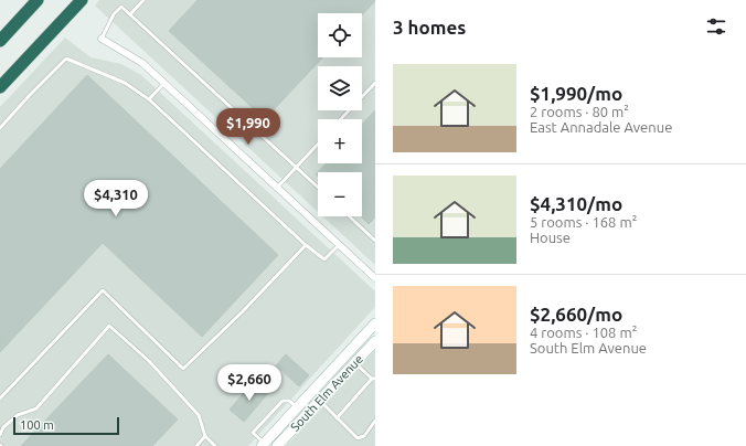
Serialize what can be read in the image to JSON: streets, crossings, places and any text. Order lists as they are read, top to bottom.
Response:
{
  "streets": {
    "main road": ["South Elm Avenue"]
  },
  "scale_bar": "100 m",
  "page": {
    "heading": "3 homes",
    "map_buttons": ["+", "−"],
    "list": [
      {
        "name": "$1,990/mo",
        "note": "2 rooms · 80 m² · East Annadale Avenue"
      },
      {
        "name": "$4,310/mo",
        "note": "5 rooms · 168 m² · House"
      },
      {
        "name": "$2,660/mo",
        "note": "4 rooms · 108 m² · South Elm Avenue"
      }
    ],
    "price": ["$1,990", "$4,310", "$2,660"],
    "scale": "100 m"
  }
}
